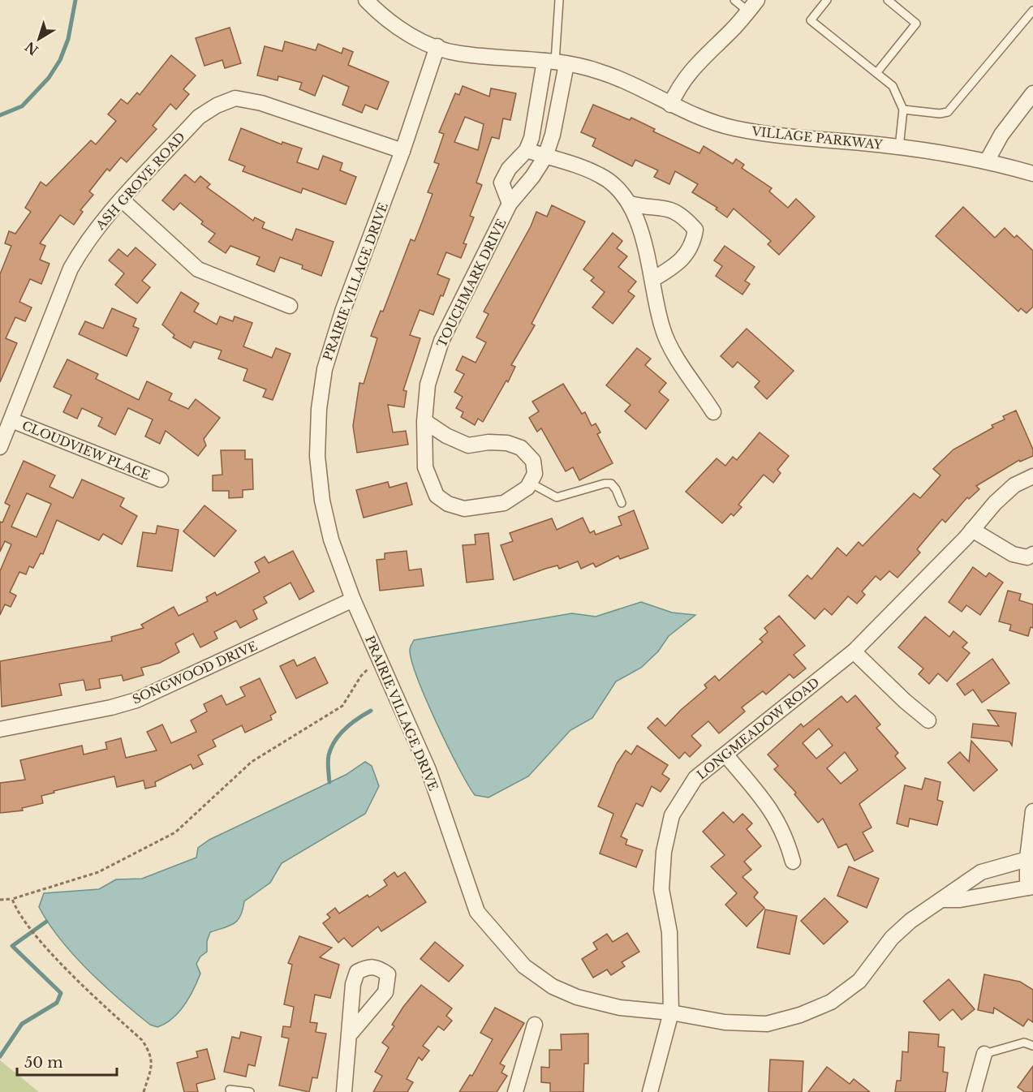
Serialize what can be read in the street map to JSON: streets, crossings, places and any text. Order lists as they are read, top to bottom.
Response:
{
  "streets": {
    "street": [
      "VILLAGE PARKWAY",
      "ASH GROVE ROAD",
      "PRAIRIE VILLAGE DRIVE",
      "TOUCHMARK DRIVE",
      "CLOUDVIEW PLACE",
      "SONGWOOD DRIVE",
      "LONGMEADOW ROAD"
    ]
  },
  "crossings": [
    ["VILLAGE PARKWAY", "PRAIRIE VILLAGE DRIVE"],
    ["VILLAGE PARKWAY", "TOUCHMARK DRIVE"],
    ["ASH GROVE ROAD", "PRAIRIE VILLAGE DRIVE"],
    ["ASH GROVE ROAD", "CLOUDVIEW PLACE"],
    ["PRAIRIE VILLAGE DRIVE", "SONGWOOD DRIVE"],
    ["PRAIRIE VILLAGE DRIVE", "LONGMEADOW ROAD"]
  ],
  "scale_bar": "50 m",
  "north": "bottom left"
}
